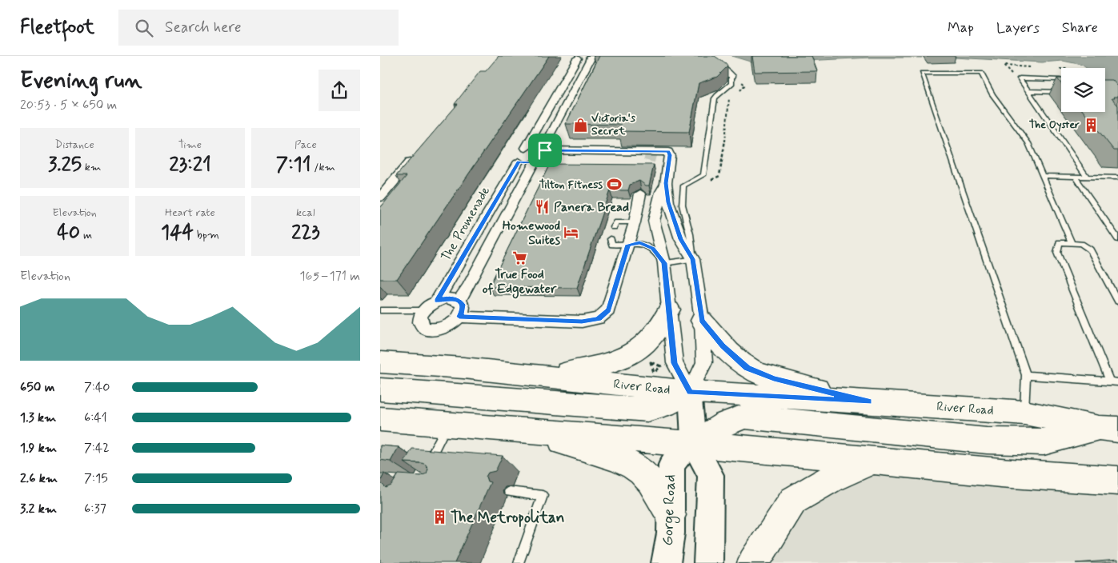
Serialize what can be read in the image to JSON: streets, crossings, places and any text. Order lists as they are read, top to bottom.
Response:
{
  "streets": {
    "main road": ["River Road", "Gorge Road"],
    "street": ["The Promenade"]
  },
  "places": {
    "shop": ["Victoria's Secret"],
    "building": ["The Oyster", "The Metropolitan"],
    "sports": ["Tilton Fitness"],
    "restaurant": ["Panera Bread"],
    "hotel": ["Homewood Suites"],
    "supermarket": ["True Food of Edgewater"]
  },
  "page": {
    "header": "Fleetfoot",
    "search": "Search here",
    "nav": ["Map", "Layers", "Share"],
    "heading": ["Evening run", "20:53 · 5 × 650 m"],
    "stats": [
      ["Distance", "3.25 km"],
      ["Time", "23:21"],
      ["Pace", "7:11 /km"],
      ["Elevation", "40 m"],
      ["Heart rate", "144 bpm"],
      ["kcal", "223"]
    ],
    "chart": ["Elevation", "165–171 m"],
    "list": [
      {
        "name": "650 m",
        "note": "7:40"
      },
      {
        "name": "1.3 km",
        "note": "6:41"
      },
      {
        "name": "1.9 km",
        "note": "7:42"
      },
      {
        "name": "2.6 km",
        "note": "7:15"
      },
      {
        "name": "3.2 km",
        "note": "6:37"
      }
    ]
  }
}
